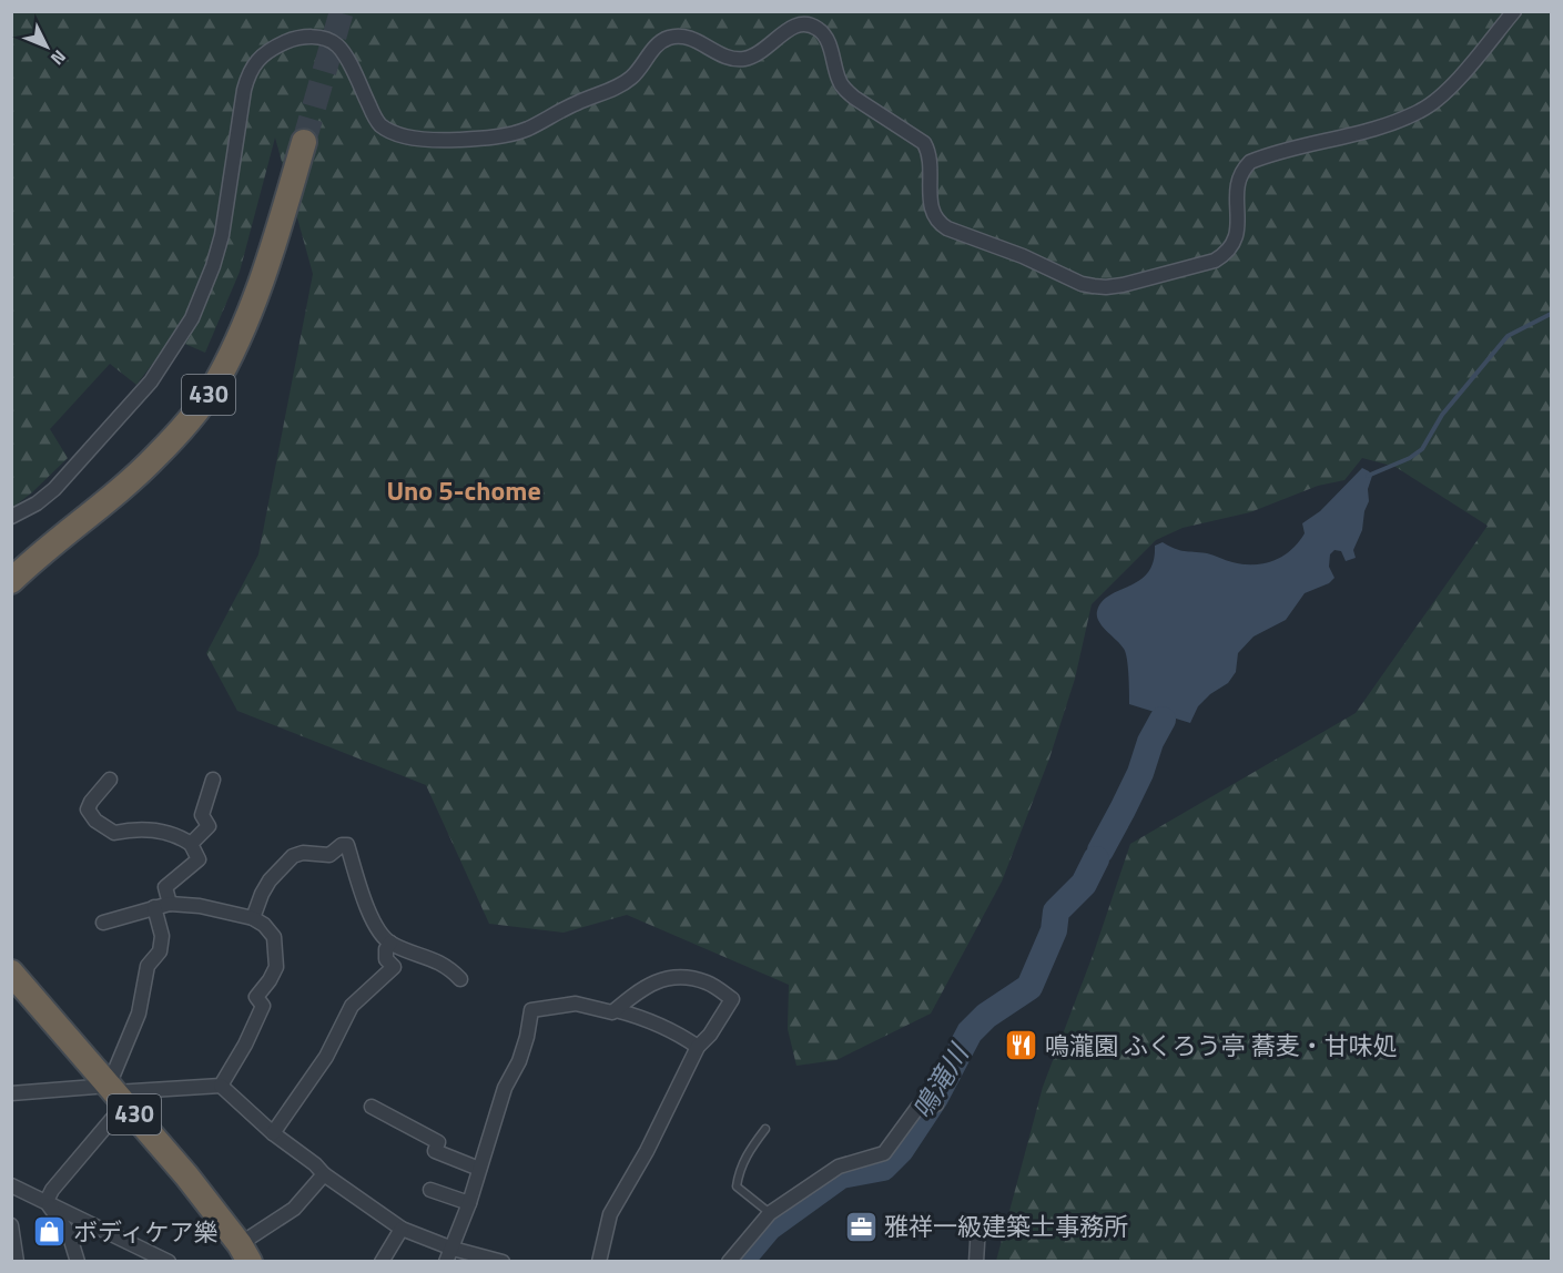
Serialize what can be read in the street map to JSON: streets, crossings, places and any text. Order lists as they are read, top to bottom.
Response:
{
  "streets": {
    "highway": ["430"]
  },
  "districts": ["Uno 5-chome"],
  "water": ["鳴滝川"],
  "places": {
    "restaurant": ["鳴瀧園 ふくろう亭 蕎麦・甘味処"],
    "office": ["雅祥一級建築士事務所"],
    "shop": ["ボディケア樂"]
  },
  "north": "bottom right"
}
